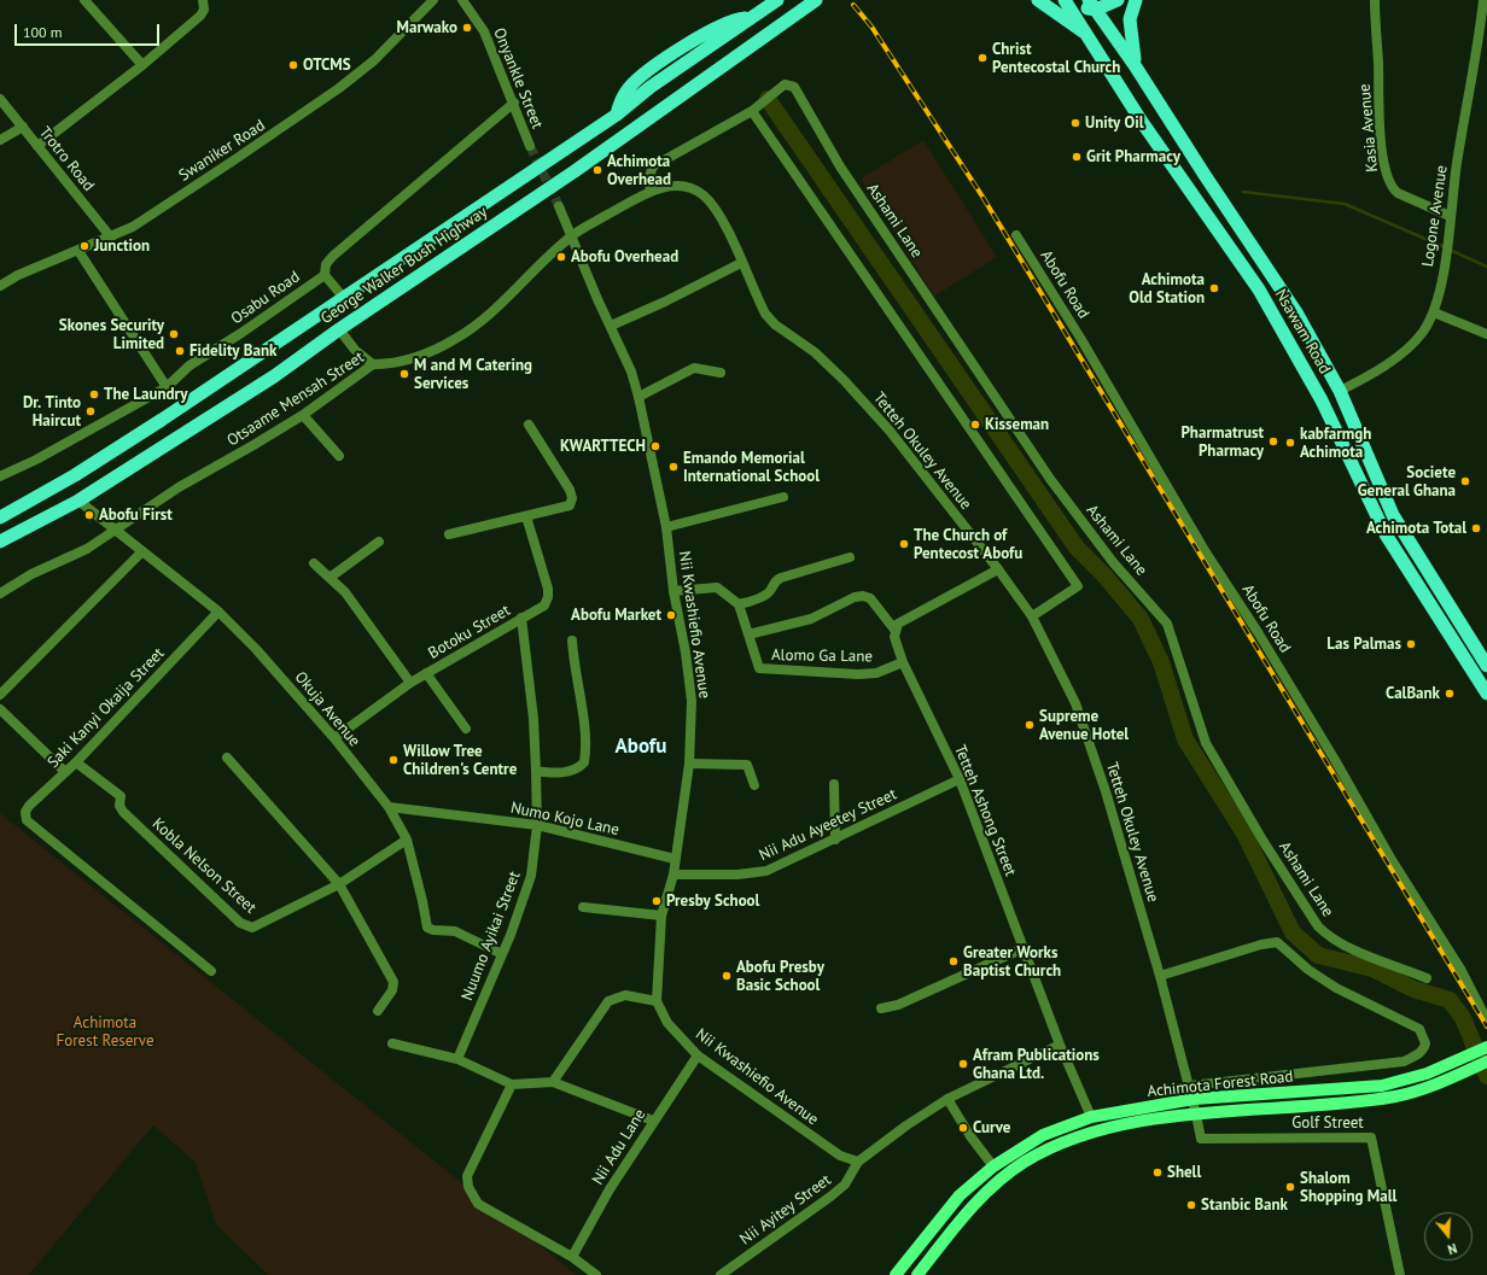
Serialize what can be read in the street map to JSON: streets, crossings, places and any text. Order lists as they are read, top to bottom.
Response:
{
  "streets": {
    "highway": ["George Walker Bush Highway", "Nsawam Road"],
    "main road": ["Achimota Forest Road"],
    "street": [
      "Onyankle Street",
      "Kasia Avenue",
      "Swaniker Road",
      "Trotro Road",
      "Logone Avenue",
      "Ashami Lane",
      "Abofu Road",
      "Osabu Road",
      "Otsaame Mensah Street",
      "Tetteh Okuley Avenue",
      "Nii Kwashiefio Avenue",
      "Botoku Street",
      "Alomo Ga Lane",
      "Saki Kanyi Okaija Street",
      "Okuja Avenue",
      "Tetteh Ashong Street",
      "Numo Kojo Lane",
      "Nii Adu Ayeetey Street",
      "Kobla Nelson Street",
      "Nuumo Ayikai Street",
      "Golf Street",
      "Nii Adu Lane",
      "Nii Ayitey Street"
    ]
  },
  "crossings": [
    ["Onyankle Street", "Osabu Road"],
    ["Kasia Avenue", "Logone Avenue"],
    ["Swaniker Road", "Trotro Road"],
    ["Logone Avenue", "Nsawam Road"],
    ["George Walker Bush Highway", "Okuja Avenue"],
    ["Otsaame Mensah Street", "Tetteh Okuley Avenue"],
    ["Otsaame Mensah Street", "Nii Kwashiefio Avenue"],
    ["Otsaame Mensah Street", "Okuja Avenue"],
    ["Tetteh Okuley Avenue", "Nii Kwashiefio Avenue"],
    ["Tetteh Okuley Avenue", "Achimota Forest Road"],
    ["Tetteh Okuley Avenue", "Golf Street"],
    ["Nii Kwashiefio Avenue", "Numo Kojo Lane"],
    ["Nii Kwashiefio Avenue", "Nii Adu Ayeetey Street"],
    ["Nii Kwashiefio Avenue", "Nii Adu Lane"],
    ["Nii Kwashiefio Avenue", "Nii Ayitey Street"],
    ["Botoku Street", "Okuja Avenue"],
    ["Botoku Street", "Nuumo Ayikai Street"],
    ["Alomo Ga Lane", "Tetteh Ashong Street"],
    ["Saki Kanyi Okaija Street", "Okuja Avenue"],
    ["Saki Kanyi Okaija Street", "Kobla Nelson Street"],
    ["Okuja Avenue", "Numo Kojo Lane"],
    ["Okuja Avenue", "Kobla Nelson Street"],
    ["Okuja Avenue", "Nuumo Ayikai Street"],
    ["Tetteh Ashong Street", "Nii Adu Ayeetey Street"],
    ["Tetteh Ashong Street", "Achimota Forest Road"],
    ["Tetteh Ashong Street", "Nii Ayitey Street"],
    ["Numo Kojo Lane", "Nuumo Ayikai Street"]
  ],
  "districts": ["Abofu"],
  "parks": ["Achimota Forest Reserve"],
  "places": [
    "Marwako",
    "Christ Pentecostal Church",
    "OTCMS",
    "Unity Oil",
    "Grit Pharmacy",
    "Achimota Overhead",
    "Junction",
    "Abofu Overhead",
    "Achimota Old Station",
    "Skones Security Limited",
    "Fidelity Bank",
    "M and M Catering Services",
    "The Laundry",
    "Dr. Tinto Haircut",
    "Kisseman",
    "Pharmatrust Pharmacy",
    "kabfarmgh Achimota",
    "KWARTTECH",
    "Emando Memorial International School",
    "Societe General Ghana",
    "Abofu First",
    "Achimota Total",
    "The Church of Pentecost Abofu",
    "Abofu Market",
    "Las Palmas",
    "CalBank",
    "Supreme Avenue Hotel",
    "Willow Tree Children's Centre",
    "Presby School",
    "Greater Works Baptist Church",
    "Abofu Presby Basic School",
    "Afram Publications Ghana Ltd.",
    "Curve",
    "Shell",
    "Shalom Shopping Mall",
    "Stanbic Bank"
  ],
  "scale_bar": "100 m",
  "north": "bottom"
}
